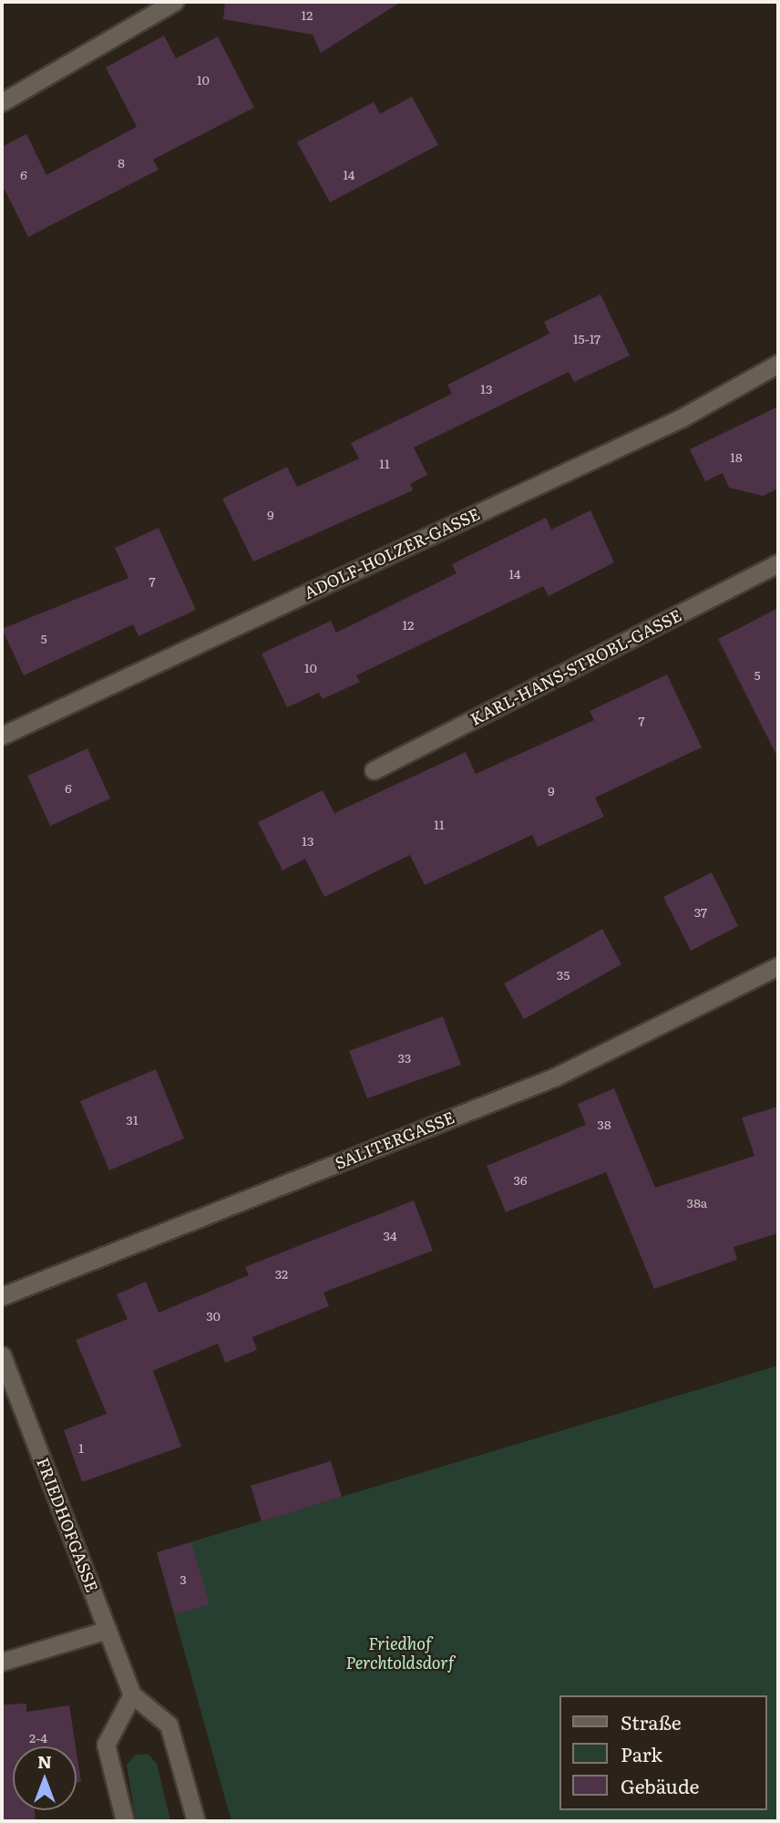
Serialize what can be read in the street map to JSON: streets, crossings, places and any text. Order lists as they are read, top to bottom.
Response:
{
  "streets": {
    "street": [
      "ADOLF-HOLZER-GASSE",
      "KARL-HANS-STROBL-GASSE",
      "SALITERGASSE",
      "FRIEDHOFGASSE"
    ]
  },
  "parks": ["Friedhof Perchtoldsdorf"],
  "house_numbers": [
    "12",
    "10",
    "8",
    "6",
    "14",
    "15-17",
    "13",
    "18",
    "11",
    "9",
    "14",
    "7",
    "12",
    "5",
    "10",
    "5",
    "7",
    "6",
    "9",
    "11",
    "13",
    "37",
    "35",
    "33",
    "31",
    "38",
    "36",
    "38a",
    "34",
    "32",
    "30",
    "1",
    "3",
    "2-4"
  ],
  "legend": ["Straße", "Park", "Gebäude"],
  "north": "top"
}
